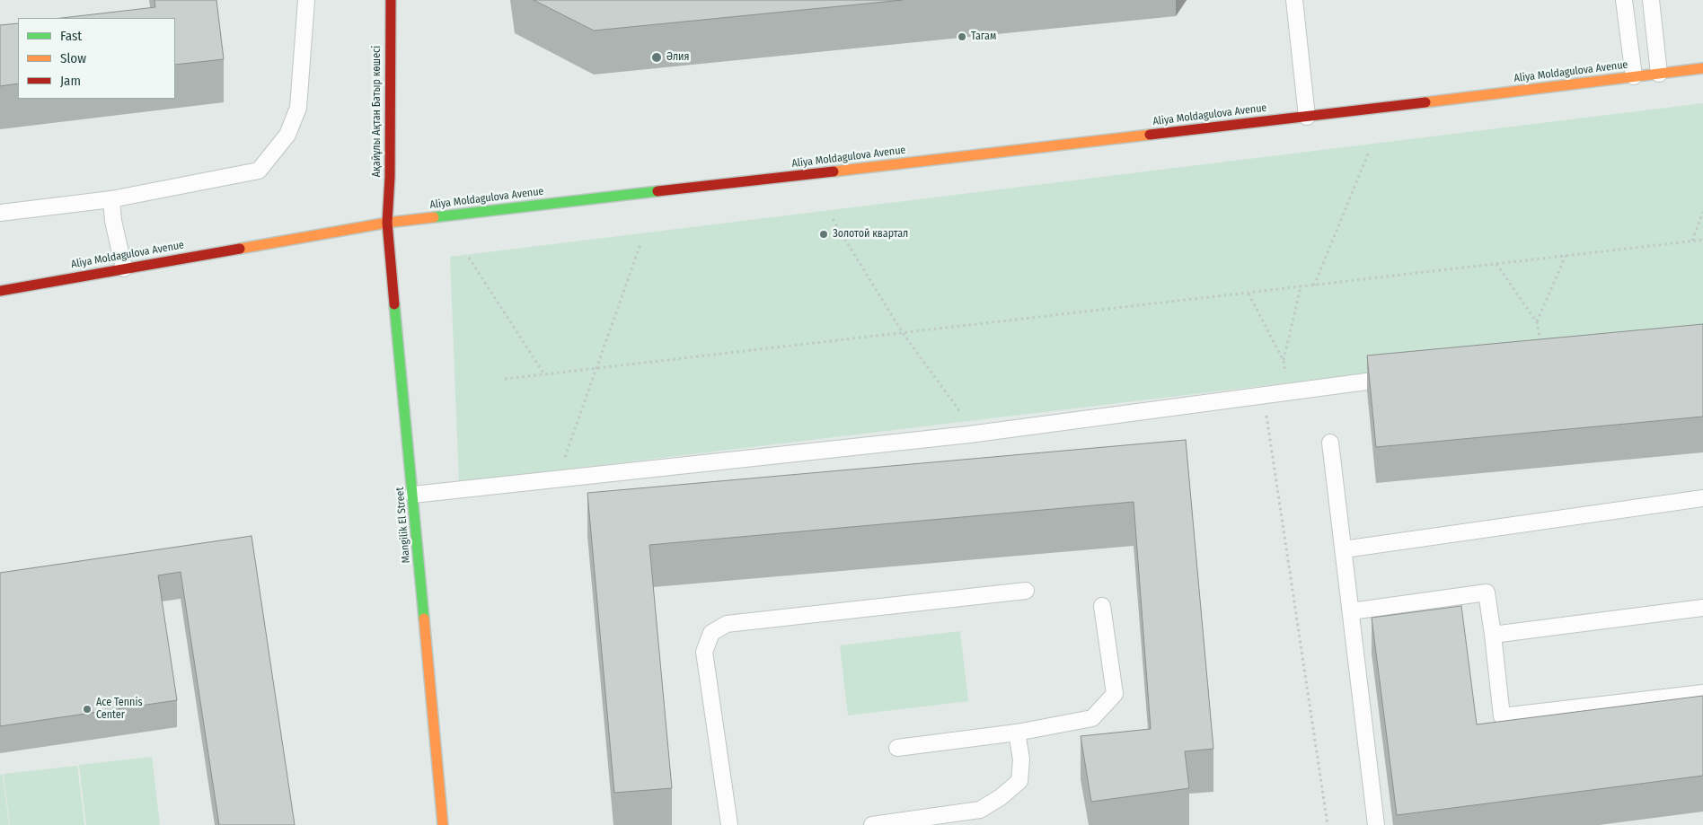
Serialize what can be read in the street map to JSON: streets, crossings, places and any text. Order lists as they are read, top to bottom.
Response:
{
  "streets": {
    "main road": ["Aliya Moldagulova Avenue", "Ақайұлы Ақтан Батыр көшесі", "Mangilik El Street"]
  },
  "crossings": [
    ["Aliya Moldagulova Avenue", "Ақайұлы Ақтан Батыр көшесі"],
    ["Aliya Moldagulova Avenue", "Mangilik El Street"],
    ["Ақайұлы Ақтан Батыр көшесі", "Mangilik El Street"]
  ],
  "places": [
    "Тагам",
    "Әлия",
    "Золотой квартал",
    "Ace Tennis Center"
  ],
  "legend": ["Fast", "Slow", "Jam"]
}
